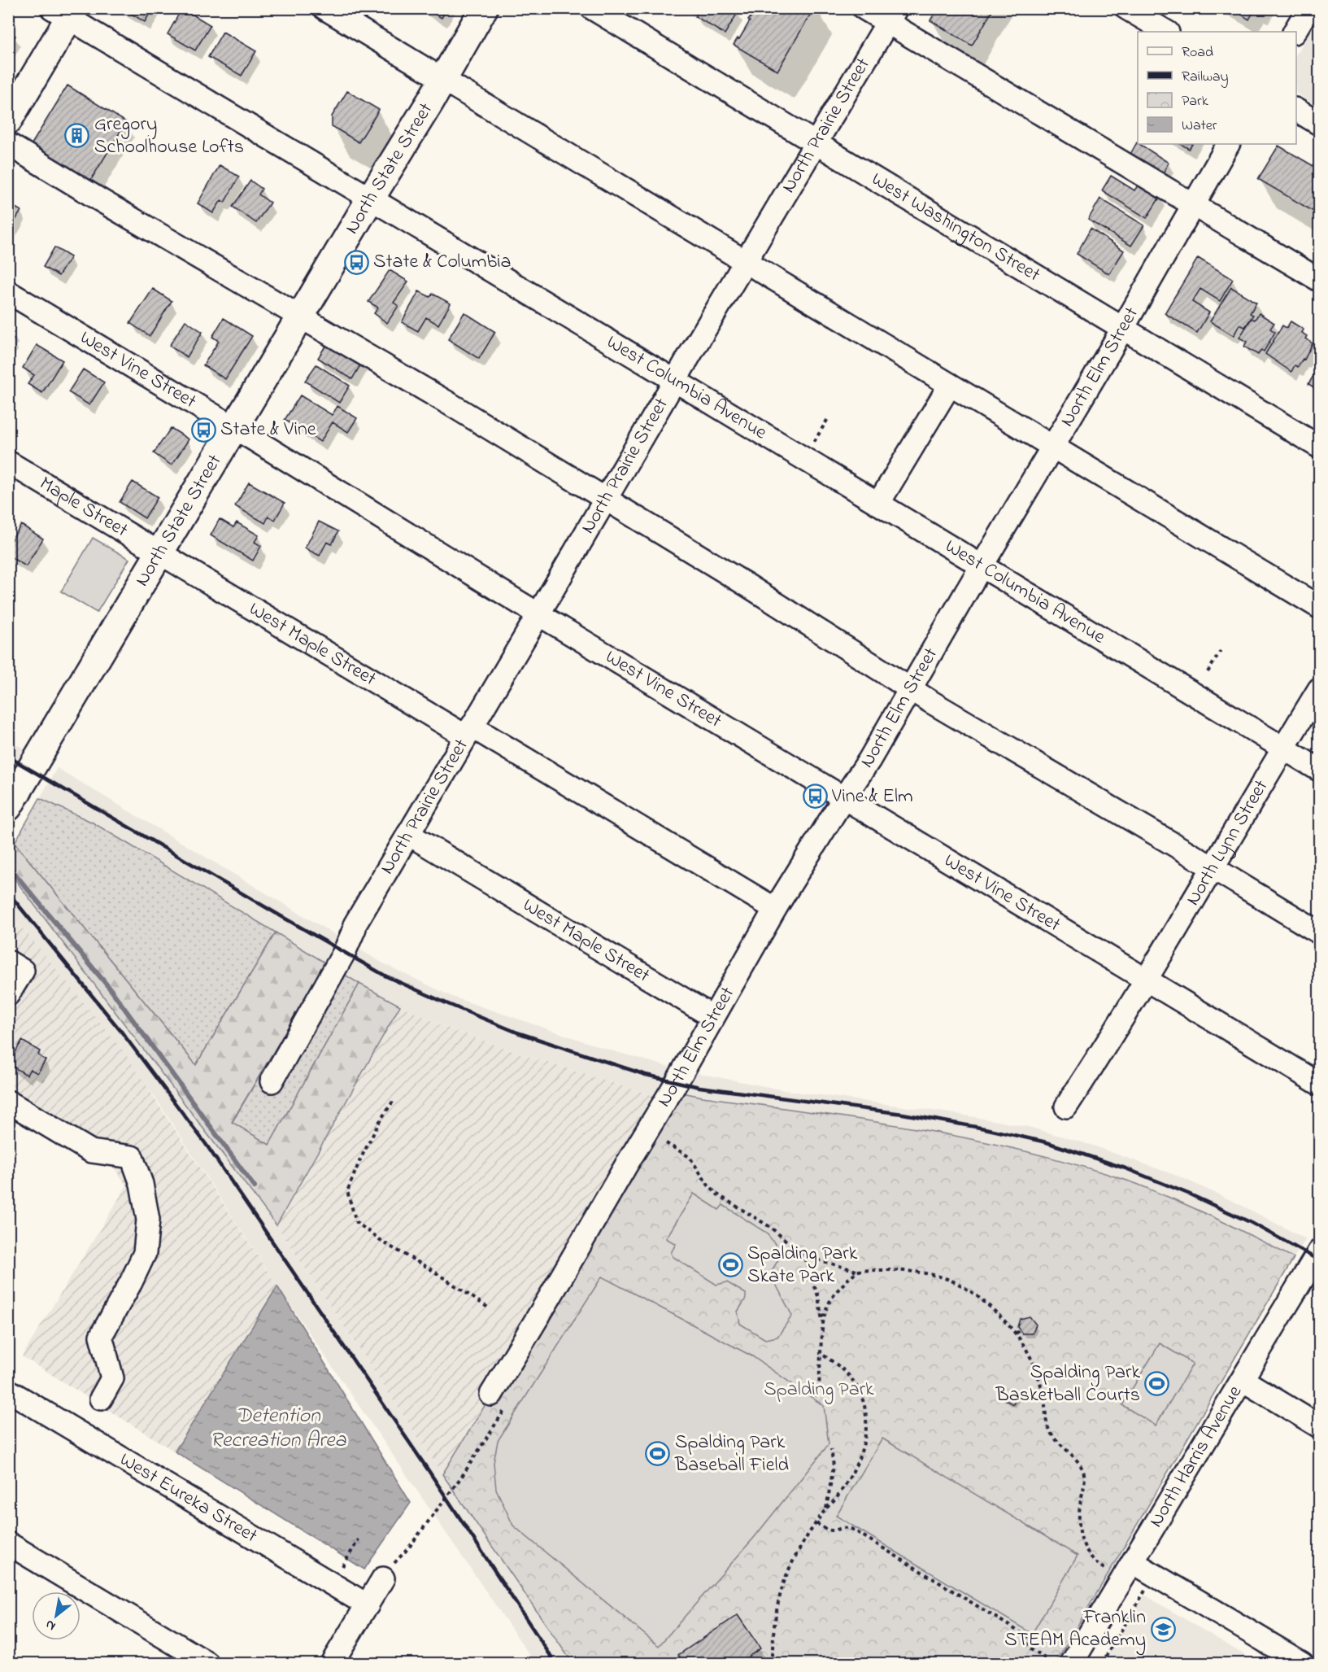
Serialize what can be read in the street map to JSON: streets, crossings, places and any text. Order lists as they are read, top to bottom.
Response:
{
  "streets": {
    "main road": ["North State Street"],
    "street": [
      "North Prairie Street",
      "West Washington Street",
      "North Elm Street",
      "West Vine Street",
      "West Columbia Avenue",
      "Maple Street",
      "West Maple Street",
      "North Lynn Street",
      "North Harris Avenue",
      "West Eureka Street"
    ]
  },
  "crossings": [
    ["North Prairie Street", "West Washington Street"],
    ["North Prairie Street", "West Vine Street"],
    ["North Prairie Street", "West Columbia Avenue"],
    ["North Prairie Street", "West Maple Street"],
    ["North State Street", "West Vine Street"],
    ["North State Street", "West Columbia Avenue"],
    ["North State Street", "Maple Street"],
    ["North State Street", "West Maple Street"],
    ["West Washington Street", "North Elm Street"],
    ["North Elm Street", "West Vine Street"],
    ["North Elm Street", "West Columbia Avenue"],
    ["North Elm Street", "West Maple Street"],
    ["West Vine Street", "North Lynn Street"],
    ["West Columbia Avenue", "North Lynn Street"],
    ["Maple Street", "West Maple Street"]
  ],
  "water": ["Detention Recreation Area"],
  "parks": ["Spalding Park"],
  "places": {
    "building": ["Gregory Schoolhouse Lofts"],
    "bus stop": ["State & Columbia", "State & Vine", "Vine & Elm"],
    "sports": ["Spalding Park Skate Park", "Spalding Park Basketball Courts", "Spalding Park Baseball Field"],
    "school or university": ["Franklin STEAM Academy"]
  },
  "legend": [
    "Road",
    "Railway",
    "Park",
    "Water"
  ],
  "north": "bottom left"
}
